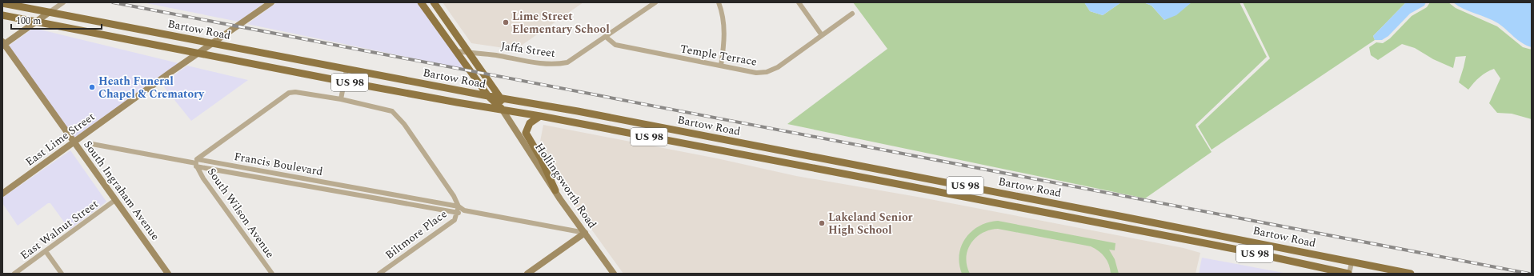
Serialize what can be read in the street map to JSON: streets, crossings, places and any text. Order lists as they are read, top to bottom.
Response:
{
  "streets": {
    "main road": ["Bartow Road", "US 98"],
    "street": [
      "Jaffa Street",
      "Temple Terrace",
      "East Lime Street",
      "Francis Boulevard",
      "Hollingsworth Road",
      "South Ingraham Avenue",
      "South Wilson Avenue",
      "East Walnut Street",
      "Biltmore Place"
    ]
  },
  "crossings": [
    ["Bartow Road", "East Lime Street"],
    ["Bartow Road", "Hollingsworth Road"],
    ["Jaffa Street", "Temple Terrace"],
    ["East Lime Street", "South Ingraham Avenue"],
    ["Francis Boulevard", "Hollingsworth Road"],
    ["Francis Boulevard", "South Wilson Avenue"],
    ["Francis Boulevard", "Biltmore Place"],
    ["South Ingraham Avenue", "East Walnut Street"]
  ],
  "places": ["Lime Street Elementary School", "Heath Funeral Chapel & Crematory", "Lakeland Senior High School"],
  "scale_bar": "100 m"
}
